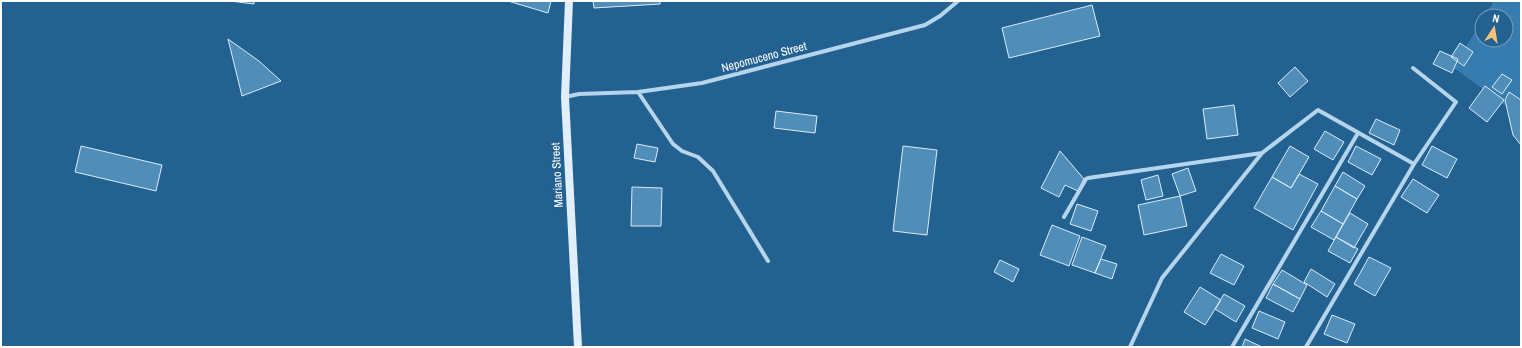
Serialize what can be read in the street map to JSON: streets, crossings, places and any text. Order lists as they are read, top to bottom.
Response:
{
  "streets": {
    "main road": ["Mariano Street"],
    "street": ["Nepomuceno Street"]
  },
  "crossings": [
    ["Nepomuceno Street", "Mariano Street"]
  ],
  "north": "top"
}
